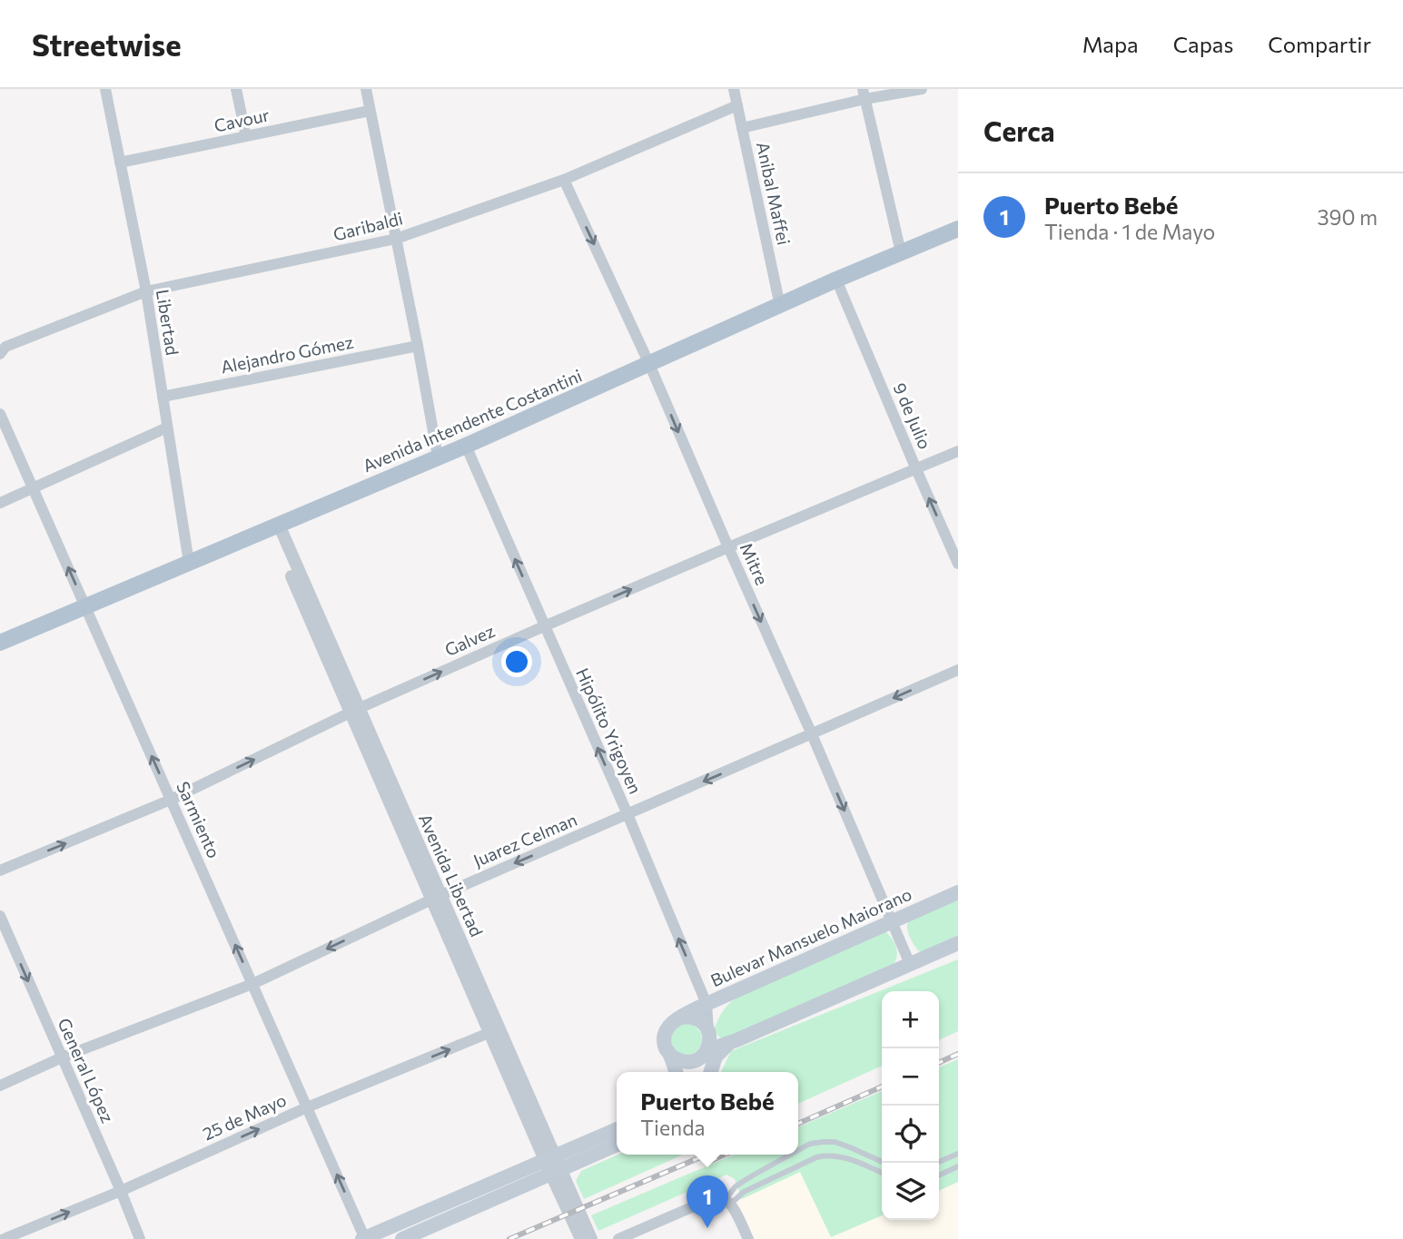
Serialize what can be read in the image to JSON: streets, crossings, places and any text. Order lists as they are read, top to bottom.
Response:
{
  "streets": {
    "main road": ["Avenida Intendente Costantini", "Bulevar Mansuelo Maiorano"],
    "street": [
      "Cavour",
      "Anibal Maffei",
      "Garibaldi",
      "Libertad",
      "Alejandro Gómez",
      "9 de Julio",
      "Mitre",
      "Galvez",
      "Hipólito Yrigoyen",
      "Sarmiento",
      "Juarez Celman",
      "Avenida Libertad",
      "General López",
      "25 de Mayo"
    ]
  },
  "crossings": [
    ["Cavour", "Libertad"],
    ["Anibal Maffei", "Garibaldi"],
    ["Anibal Maffei", "Avenida Intendente Costantini"],
    ["Garibaldi", "Libertad"],
    ["Garibaldi", "Mitre"],
    ["Libertad", "Alejandro Gómez"],
    ["Libertad", "Avenida Intendente Costantini"],
    ["9 de Julio", "Avenida Intendente Costantini"],
    ["9 de Julio", "Galvez"],
    ["Avenida Intendente Costantini", "Mitre"],
    ["Avenida Intendente Costantini", "Hipólito Yrigoyen"],
    ["Avenida Intendente Costantini", "Sarmiento"],
    ["Avenida Intendente Costantini", "Avenida Libertad"],
    ["Mitre", "Galvez"],
    ["Mitre", "Juarez Celman"],
    ["Mitre", "Bulevar Mansuelo Maiorano"],
    ["Galvez", "Hipólito Yrigoyen"],
    ["Galvez", "Sarmiento"],
    ["Galvez", "Avenida Libertad"],
    ["Hipólito Yrigoyen", "Juarez Celman"],
    ["Hipólito Yrigoyen", "Bulevar Mansuelo Maiorano"],
    ["Sarmiento", "Juarez Celman"],
    ["Sarmiento", "25 de Mayo"],
    ["Juarez Celman", "Avenida Libertad"],
    ["Juarez Celman", "General López"],
    ["Avenida Libertad", "25 de Mayo"],
    ["General López", "25 de Mayo"]
  ],
  "one_way": [
    "Mitre",
    "Galvez",
    "Hipólito Yrigoyen",
    "Sarmiento",
    "Juarez Celman",
    "General López",
    "25 de Mayo"
  ],
  "page": {
    "header": "Streetwise",
    "nav": ["Mapa", "Capas", "Compartir"],
    "heading": "Cerca",
    "list": [
      {
        "mark": "1",
        "name": "Puerto Bebé",
        "note": "Tienda · 1 de Mayo",
        "value": "390 m"
      }
    ],
    "map_buttons": ["+", "−"],
    "popup": ["Puerto Bebé", "Tienda"],
    "pins": "1"
  }
}
